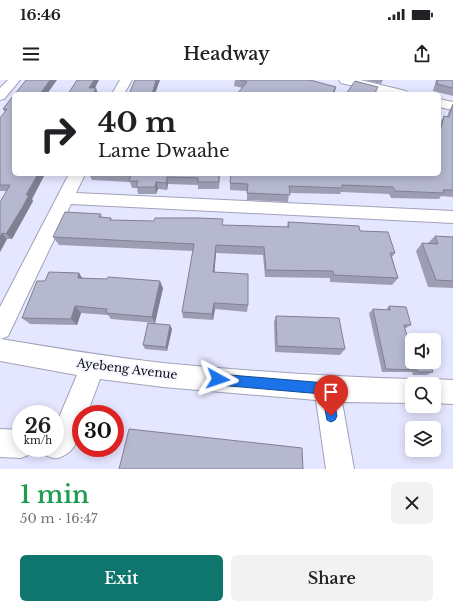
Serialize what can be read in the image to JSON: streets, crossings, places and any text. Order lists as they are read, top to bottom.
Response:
{
  "streets": {
    "street": ["Ayebeng Avenue"]
  },
  "page": {
    "status": "16:46",
    "header": "Headway",
    "turn": ["40 m", "Lame Dwaahe"],
    "speed": "26 km/h",
    "limit": "30",
    "heading": ["1 min", "50 m · 16:47"],
    "buttons": ["Exit", "Share"]
  }
}
